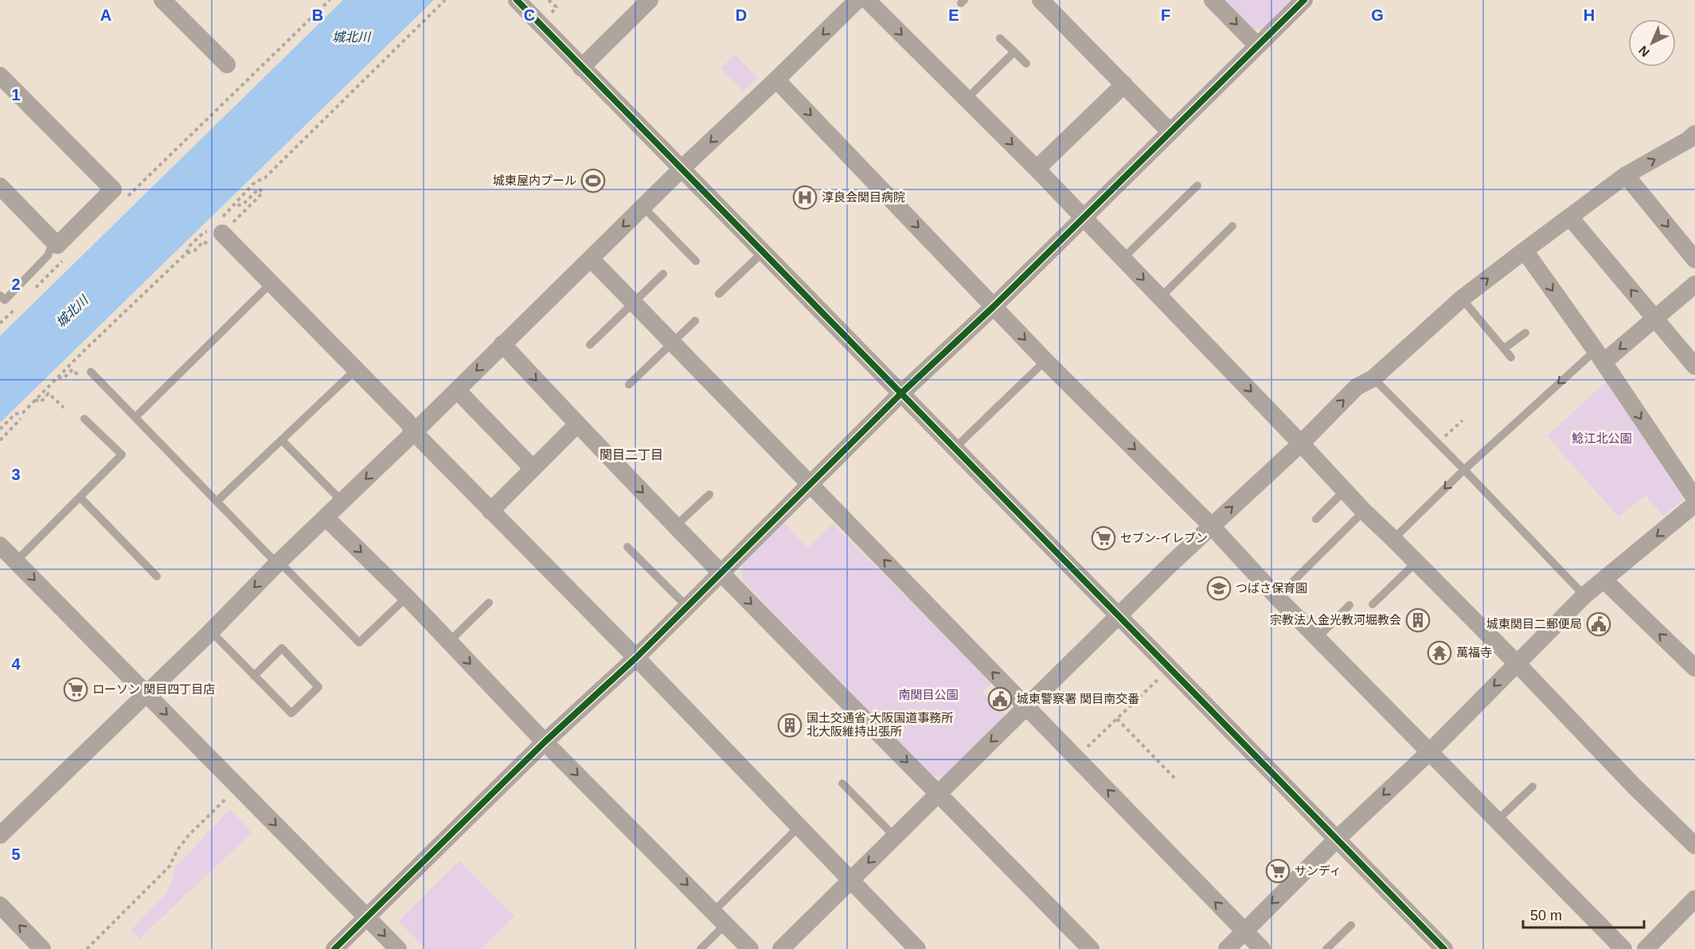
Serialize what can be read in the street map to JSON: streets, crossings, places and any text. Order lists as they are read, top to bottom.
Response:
{
  "districts": ["関目二丁目"],
  "water": ["城北川"],
  "parks": ["鯰江北公園", "南関目公園"],
  "places": {
    "sports": ["城東屋内プール"],
    "hospital": ["淳良会関目病院"],
    "supermarket": ["セブン-イレブン", "ローソン 関目四丁目店", "サンディ"],
    "school or university": ["つばさ保育園"],
    "building": ["宗教法人金光教河堀教会", "国土交通省 大阪国道事務所 北大阪維持出張所"],
    "public building": ["城東関目二郵便局", "城東警察署 関目南交番"],
    "temple": ["萬福寺"]
  },
  "scale_bar": "50 m",
  "north": "bottom left",
  "grid": {
    "columns": [
      "A",
      "B",
      "C",
      "D",
      "E",
      "F",
      "G",
      "H"
    ],
    "rows": [
      "1",
      "2",
      "3",
      "4",
      "5"
    ]
  }
}
